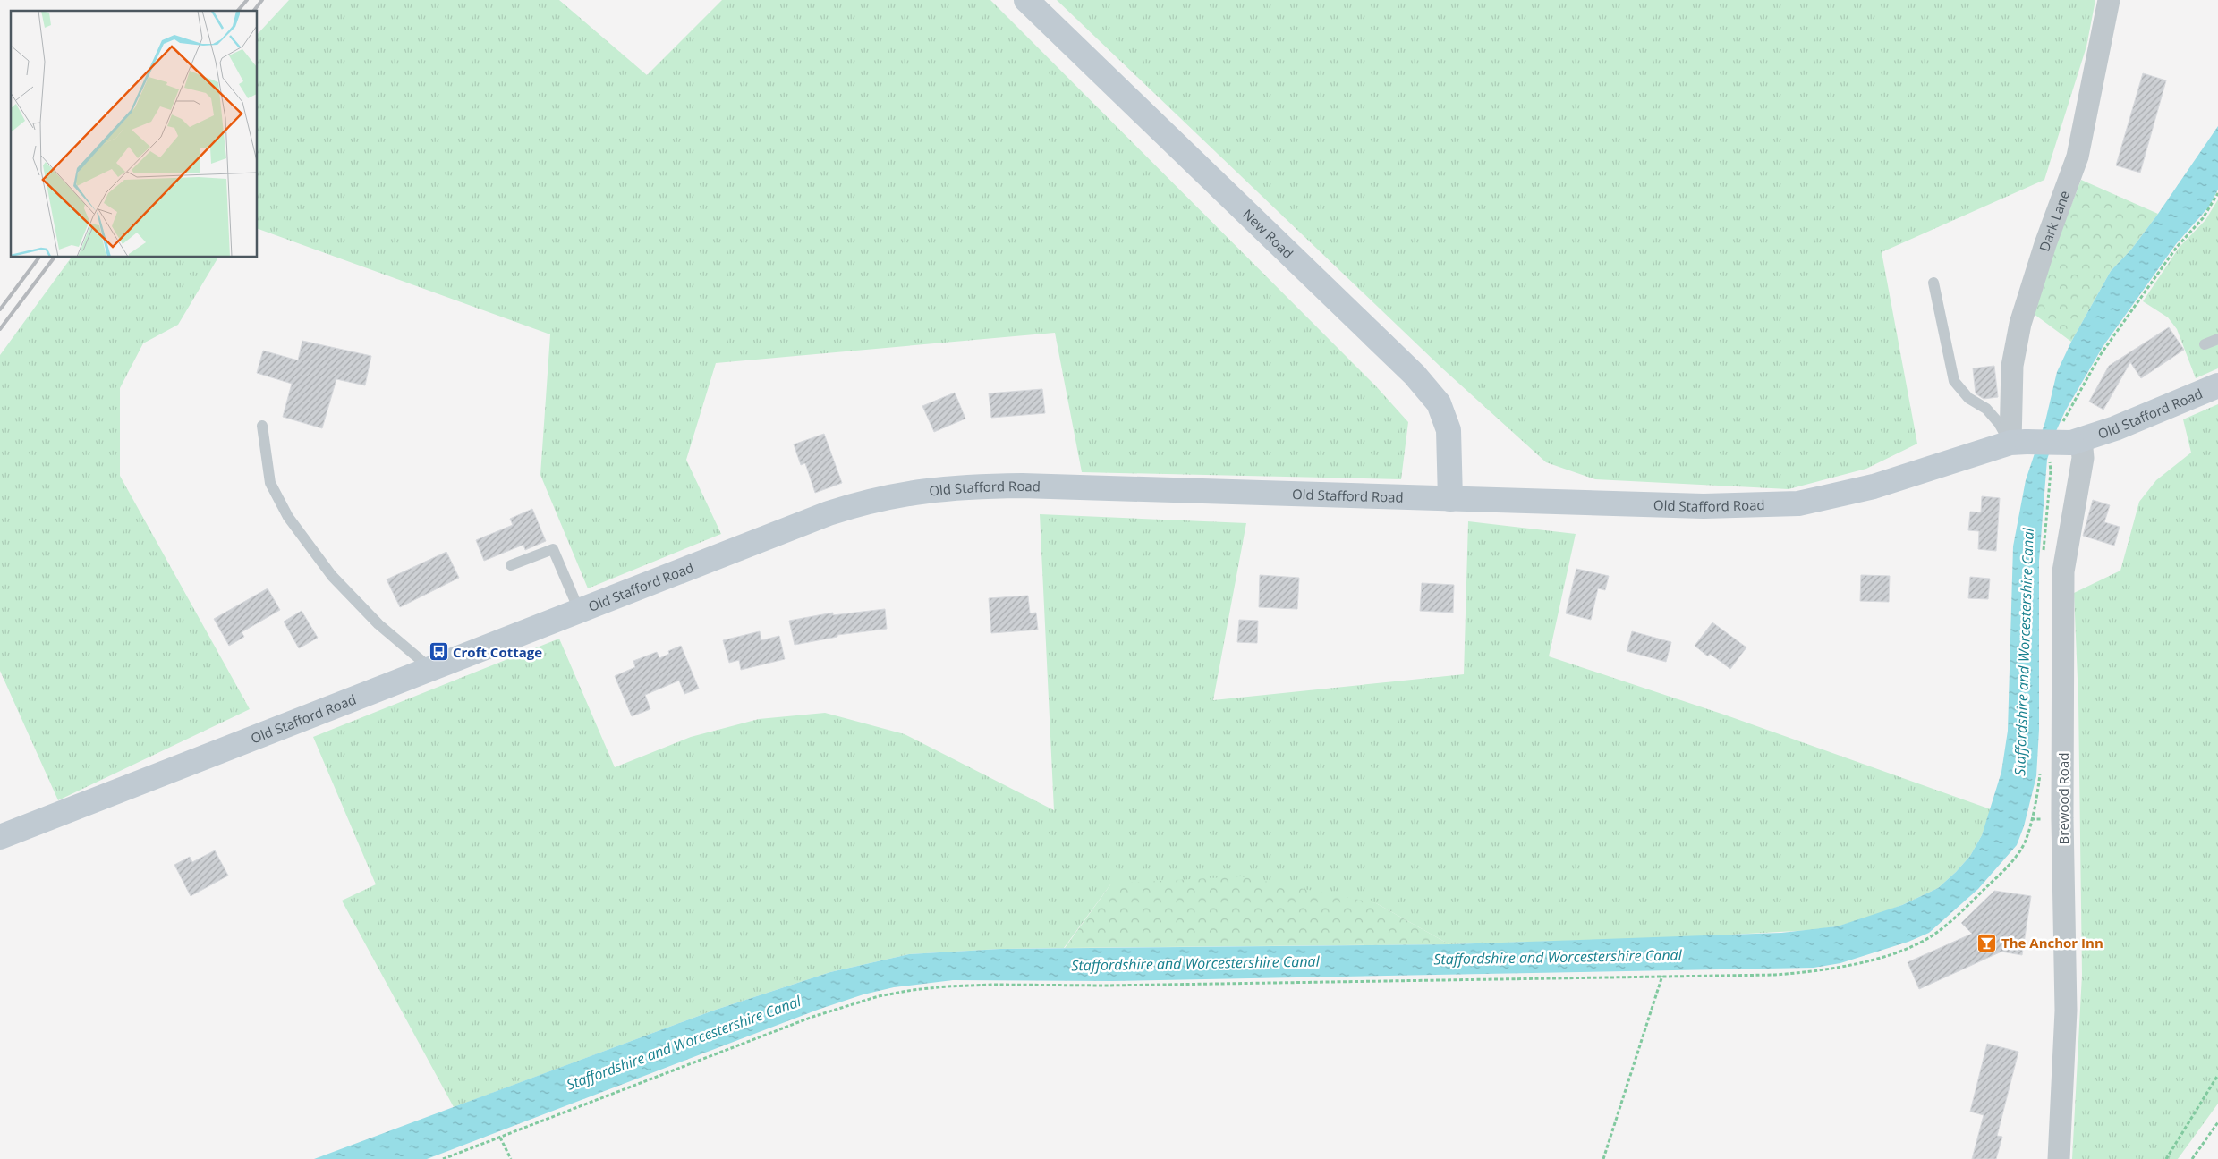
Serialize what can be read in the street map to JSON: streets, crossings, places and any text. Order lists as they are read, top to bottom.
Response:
{
  "streets": {
    "street": [
      "Dark Lane",
      "New Road",
      "Old Stafford Road",
      "Brewood Road"
    ]
  },
  "crossings": [
    ["Dark Lane", "Old Stafford Road"],
    ["New Road", "Old Stafford Road"],
    ["Old Stafford Road", "Brewood Road"]
  ],
  "water": ["Staffordshire and Worcestershire Canal"],
  "places": {
    "bus stop": ["Croft Cottage"],
    "bar": ["The Anchor Inn"]
  }
}
